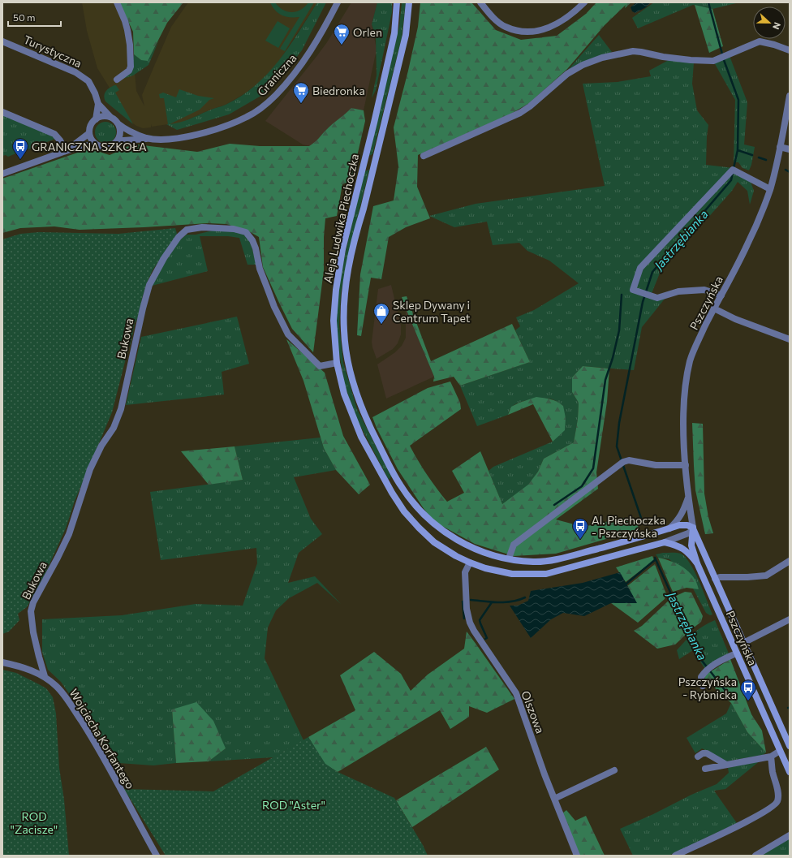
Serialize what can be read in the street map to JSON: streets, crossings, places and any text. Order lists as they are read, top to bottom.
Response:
{
  "streets": {
    "main road": ["Aleja Ludwika Piechoczka", "Pszczyńska"],
    "street": [
      "Turystyczna",
      "Graniczna",
      "Bukowa",
      "Olszowa",
      "Wojciecha Korfantego"
    ]
  },
  "crossings": [
    ["Turystyczna", "Graniczna"],
    ["Aleja Ludwika Piechoczka", "Pszczyńska"],
    ["Aleja Ludwika Piechoczka", "Bukowa"],
    ["Aleja Ludwika Piechoczka", "Olszowa"],
    ["Bukowa", "Wojciecha Korfantego"]
  ],
  "water": ["Jastrzębianka"],
  "parks": ["ROD \"Aster\"", "ROD \"Zacisze\""],
  "places": {
    "supermarket": ["Orlen", "Biedronka"],
    "bus stop": ["GRANICZNA SZKOŁA", "Al. Piechoczka - Pszczyńska", "Pszczyńska - Rybnicka"],
    "shop": ["Sklep Dywany i Centrum Tapet"]
  },
  "scale_bar": "50 m",
  "north": "right"
}
